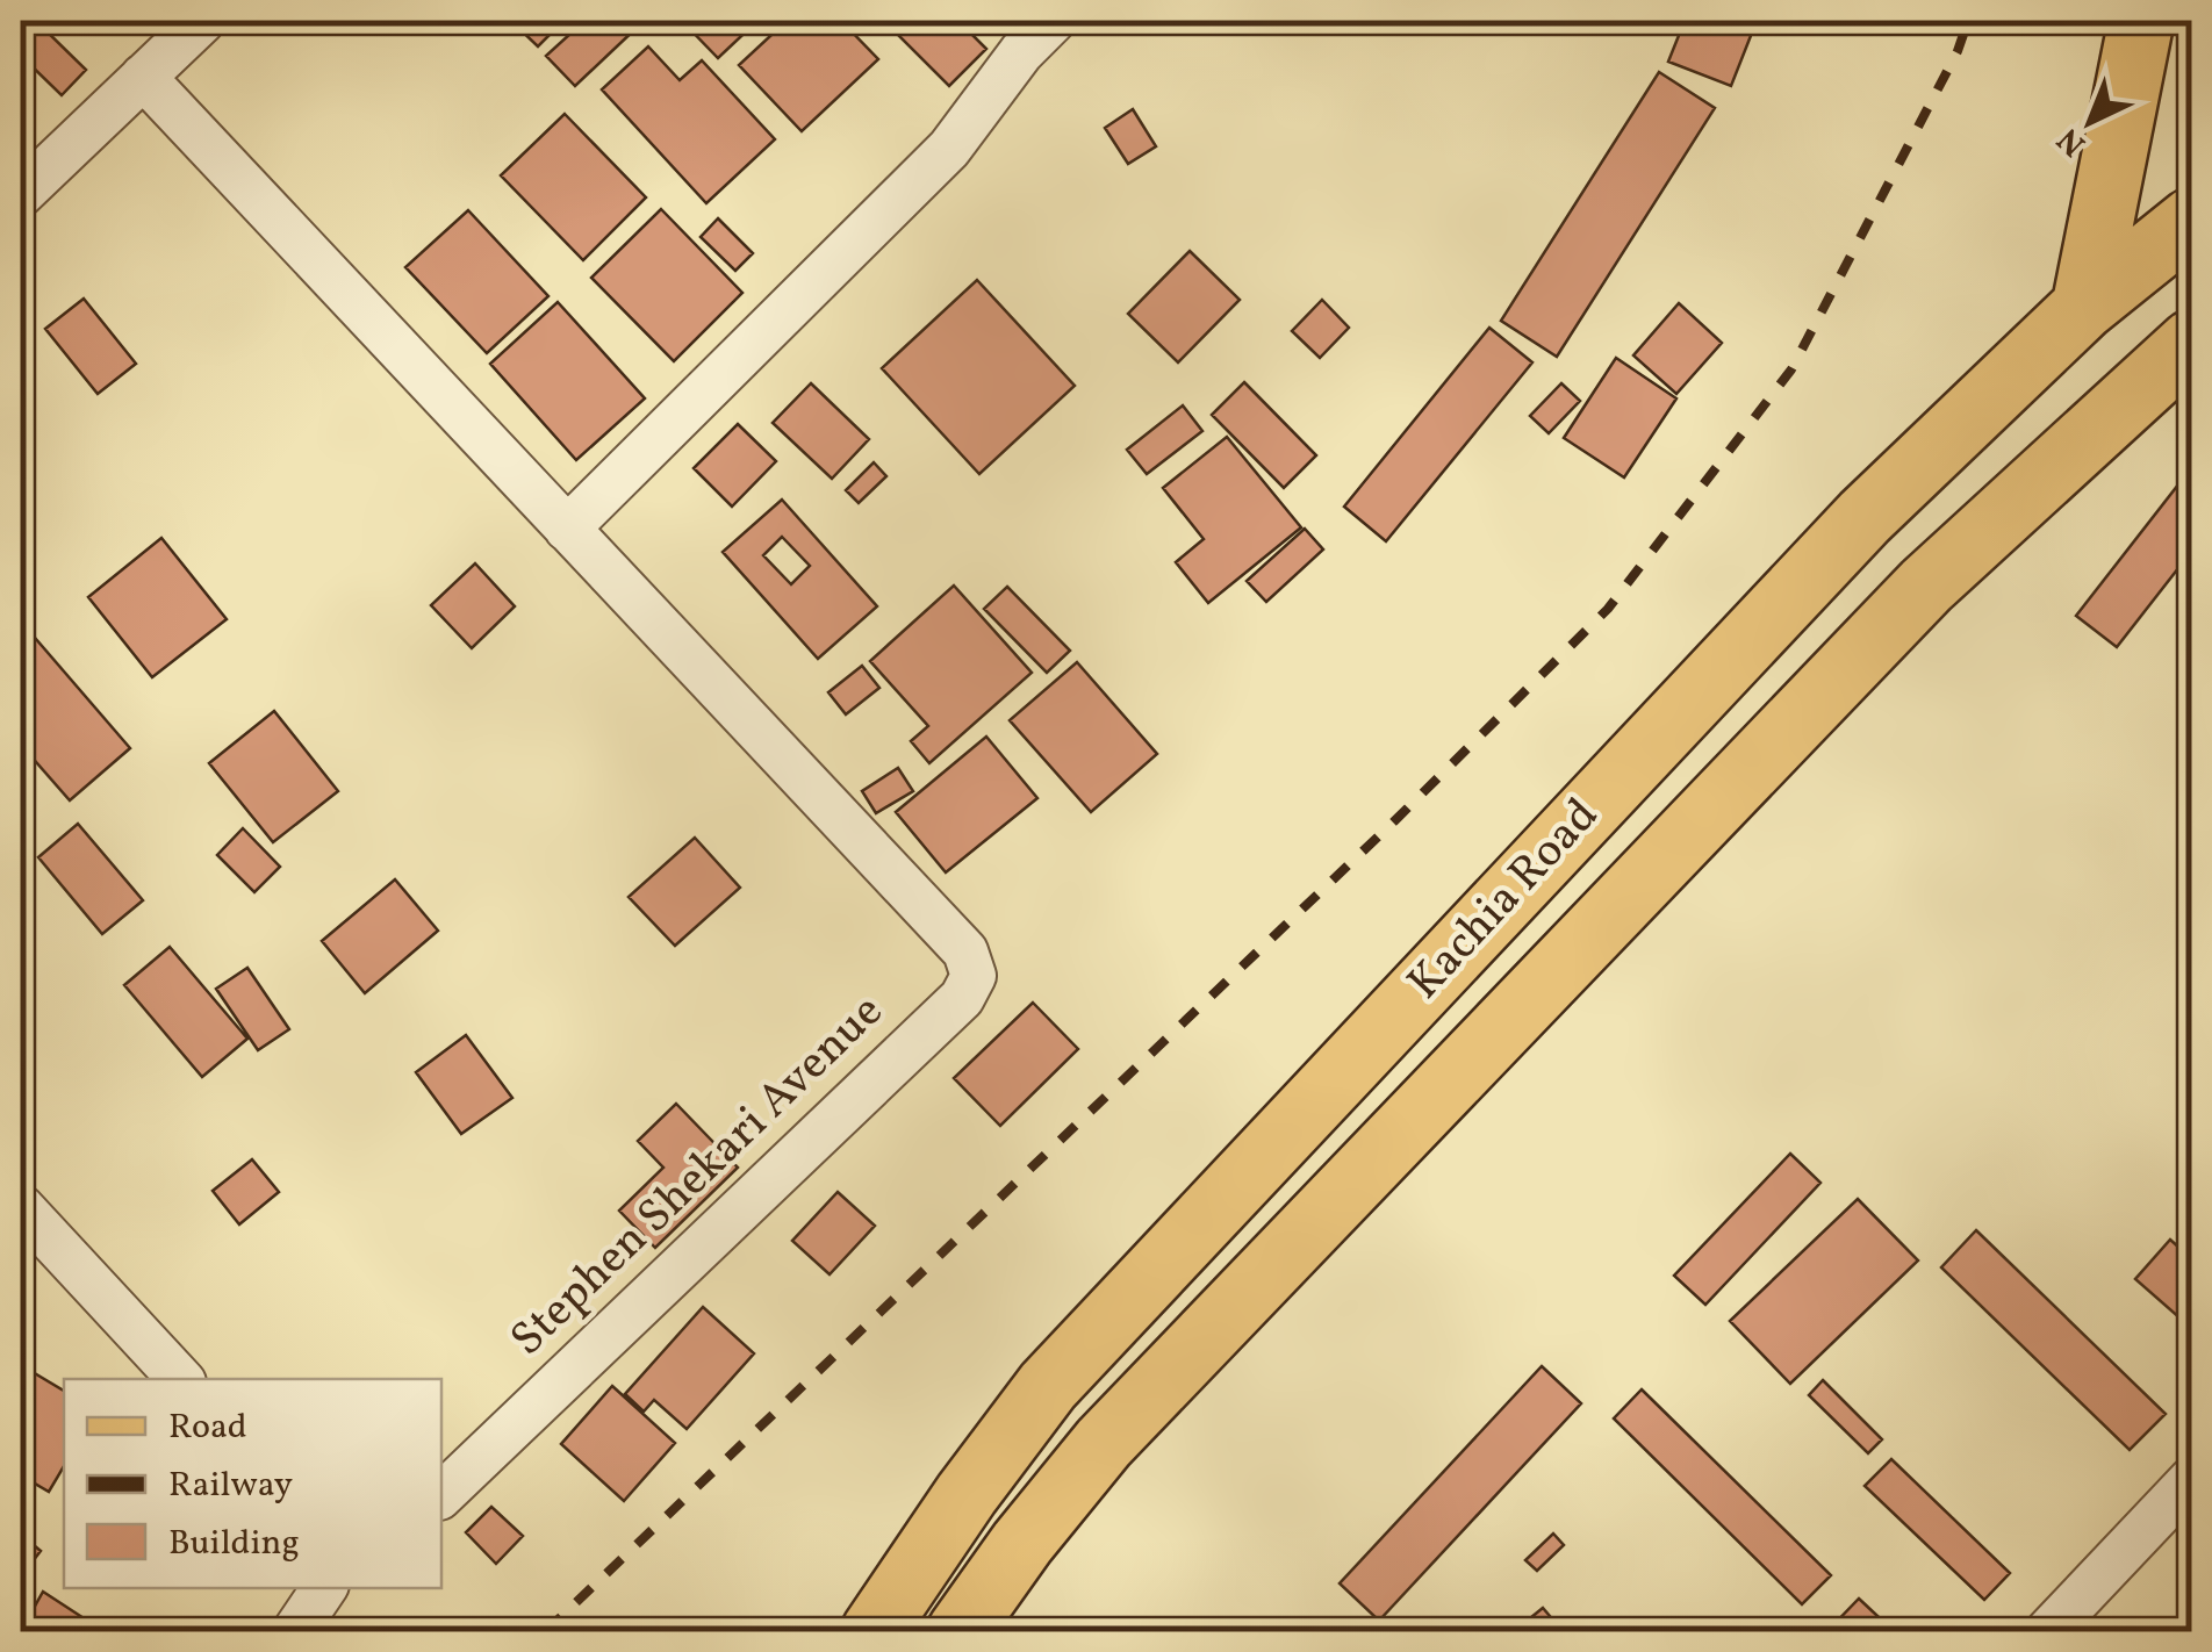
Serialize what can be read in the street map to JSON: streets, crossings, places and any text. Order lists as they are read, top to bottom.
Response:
{
  "streets": {
    "main road": ["Kachia Road"],
    "street": ["Stephen Shekari Avenue"]
  },
  "legend": ["Road", "Railway", "Building"],
  "north": "bottom left"
}
